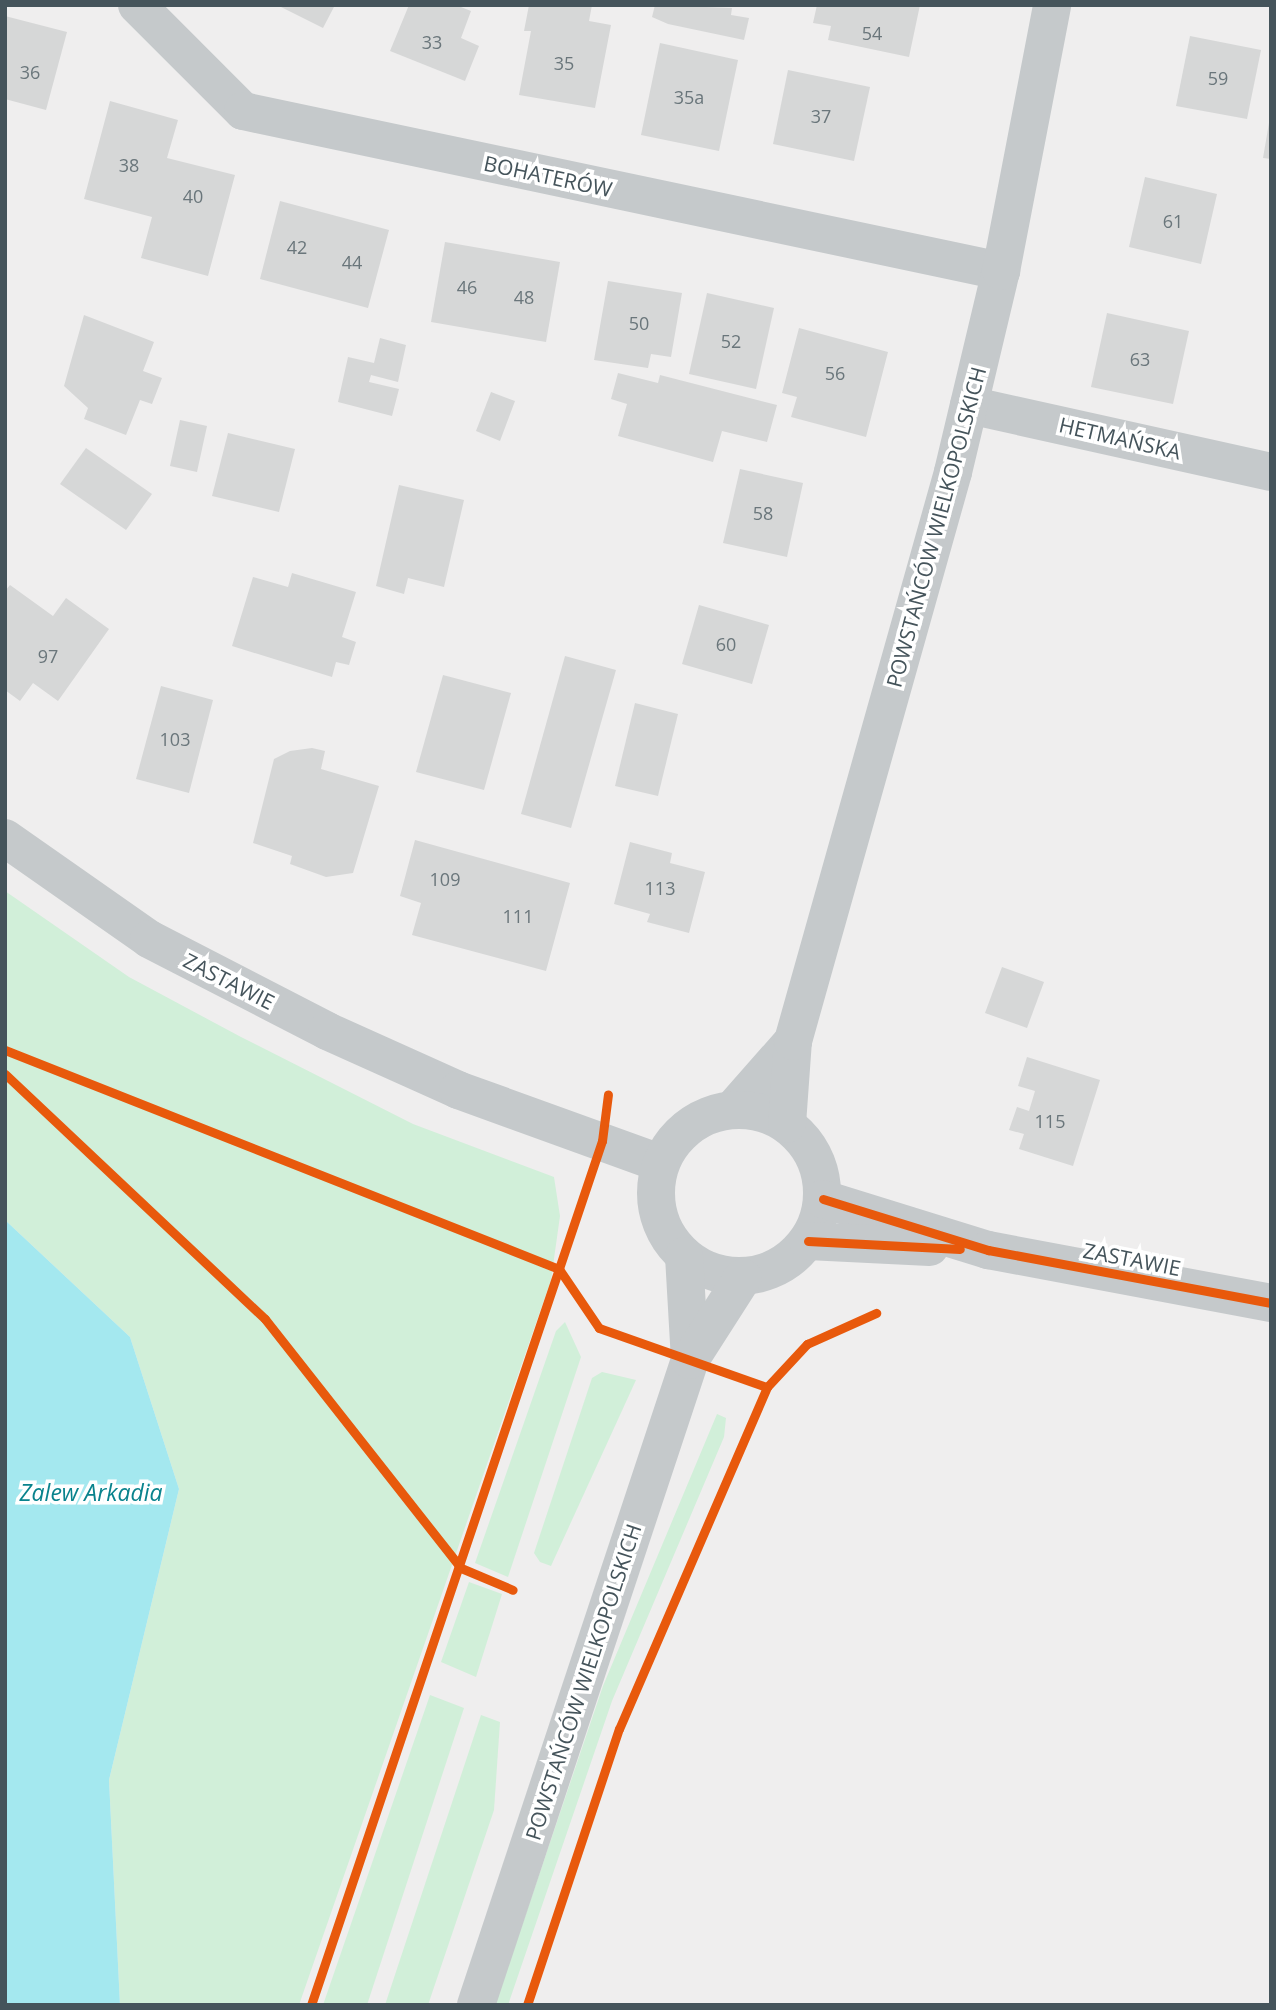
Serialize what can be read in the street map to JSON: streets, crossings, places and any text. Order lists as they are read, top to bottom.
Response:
{
  "streets": {
    "street": [
      "BOHATERÓW",
      "HETMAŃSKA",
      "POWSTAŃCÓW WIELKOPOLSKICH",
      "ZASTAWIE"
    ]
  },
  "crossings": [
    ["BOHATERÓW", "POWSTAŃCÓW WIELKOPOLSKICH"],
    ["HETMAŃSKA", "POWSTAŃCÓW WIELKOPOLSKICH"],
    ["POWSTAŃCÓW WIELKOPOLSKICH", "ZASTAWIE"]
  ],
  "water": ["Zalew Arkadia"],
  "house_numbers": [
    "54",
    "33",
    "35",
    "36",
    "59",
    "35a",
    "37",
    "38",
    "40",
    "61",
    "42",
    "44",
    "46",
    "48",
    "50",
    "52",
    "63",
    "56",
    "58",
    "60",
    "97",
    "103",
    "109",
    "113",
    "111",
    "115"
  ]
}
